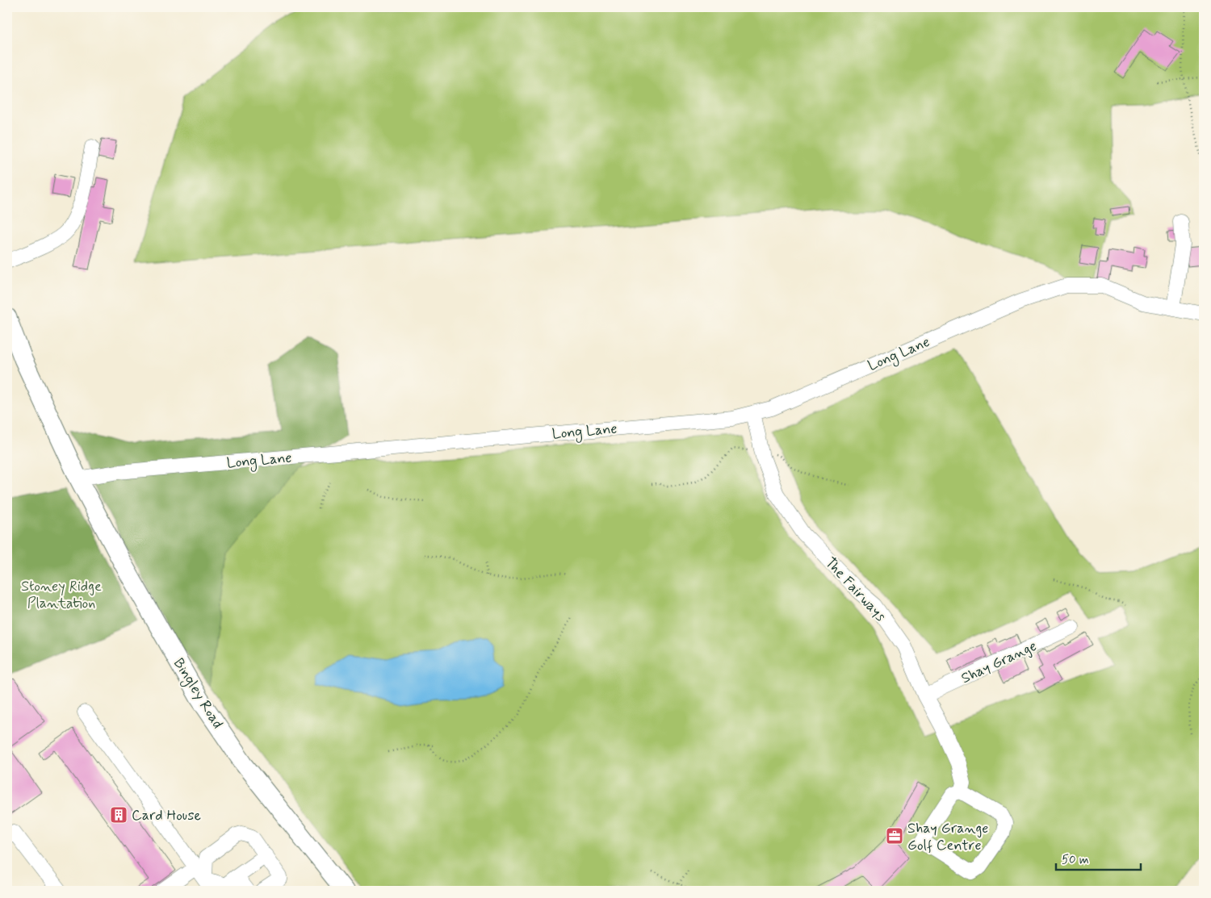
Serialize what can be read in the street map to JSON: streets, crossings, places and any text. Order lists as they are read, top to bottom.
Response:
{
  "streets": {
    "main road": ["Bingley Road"],
    "street": ["Long Lane", "The Fairways", "Shay Grange"]
  },
  "crossings": [
    ["Long Lane", "The Fairways"],
    ["Long Lane", "Bingley Road"],
    ["The Fairways", "Shay Grange"]
  ],
  "parks": ["Stoney Ridge Plantation"],
  "places": {
    "building": ["Card House"],
    "office": ["Shay Grange Golf Centre"]
  },
  "scale_bar": "50 m"
}
